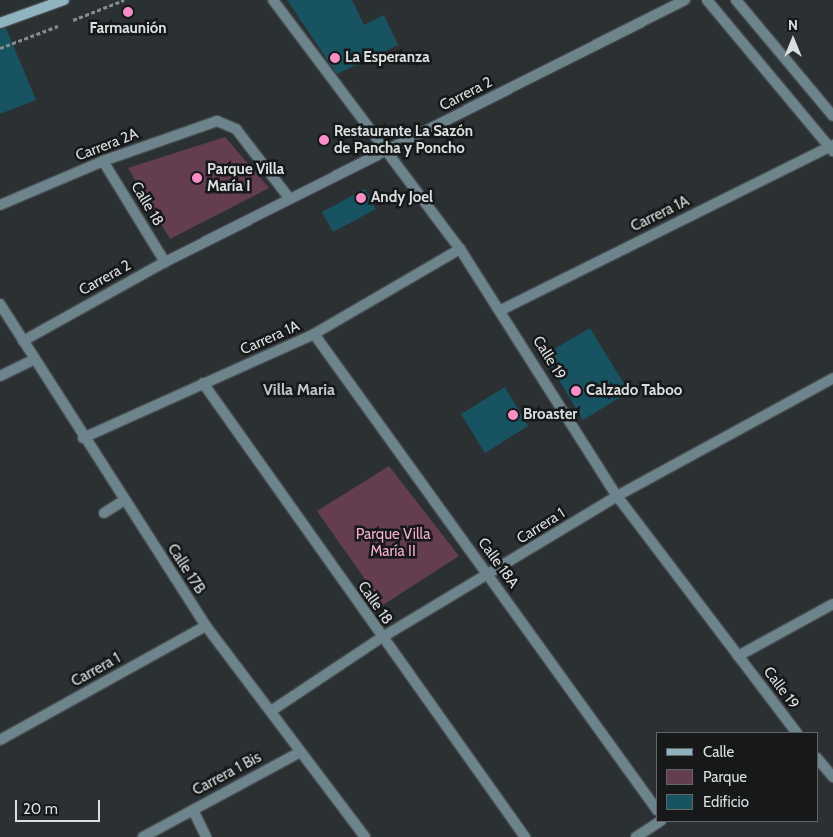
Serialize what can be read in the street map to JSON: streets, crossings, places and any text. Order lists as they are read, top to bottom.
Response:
{
  "streets": {
    "street": [
      "Carrera 2",
      "Carrera 2A",
      "Calle 18",
      "Carrera 1A",
      "Calle 19",
      "Carrera 1",
      "Calle 18A",
      "Calle 17B",
      "Carrera 1 Bis"
    ]
  },
  "crossings": [
    ["Carrera 2", "Carrera 2A"],
    ["Carrera 2", "Calle 18"],
    ["Carrera 2", "Calle 19"],
    ["Carrera 2", "Calle 17B"],
    ["Carrera 2A", "Calle 18"],
    ["Calle 18", "Carrera 1A"],
    ["Calle 18", "Carrera 1"],
    ["Carrera 1A", "Calle 19"],
    ["Carrera 1A", "Calle 18A"],
    ["Carrera 1A", "Calle 17B"],
    ["Calle 19", "Carrera 1"],
    ["Carrera 1", "Calle 18A"],
    ["Carrera 1", "Calle 17B"],
    ["Calle 17B", "Carrera 1 Bis"]
  ],
  "districts": ["Villa Maria"],
  "parks": ["Parque Villa María II"],
  "places": [
    "Farmaunión",
    "La Esperanza",
    "Restaurante La Sazón de Pancha y Poncho",
    "Parque Villa María I",
    "Andy Joel",
    "Calzado Taboo",
    "Broaster"
  ],
  "legend": ["Calle", "Parque", "Edificio"],
  "scale_bar": "20 m",
  "north": "top"
}
